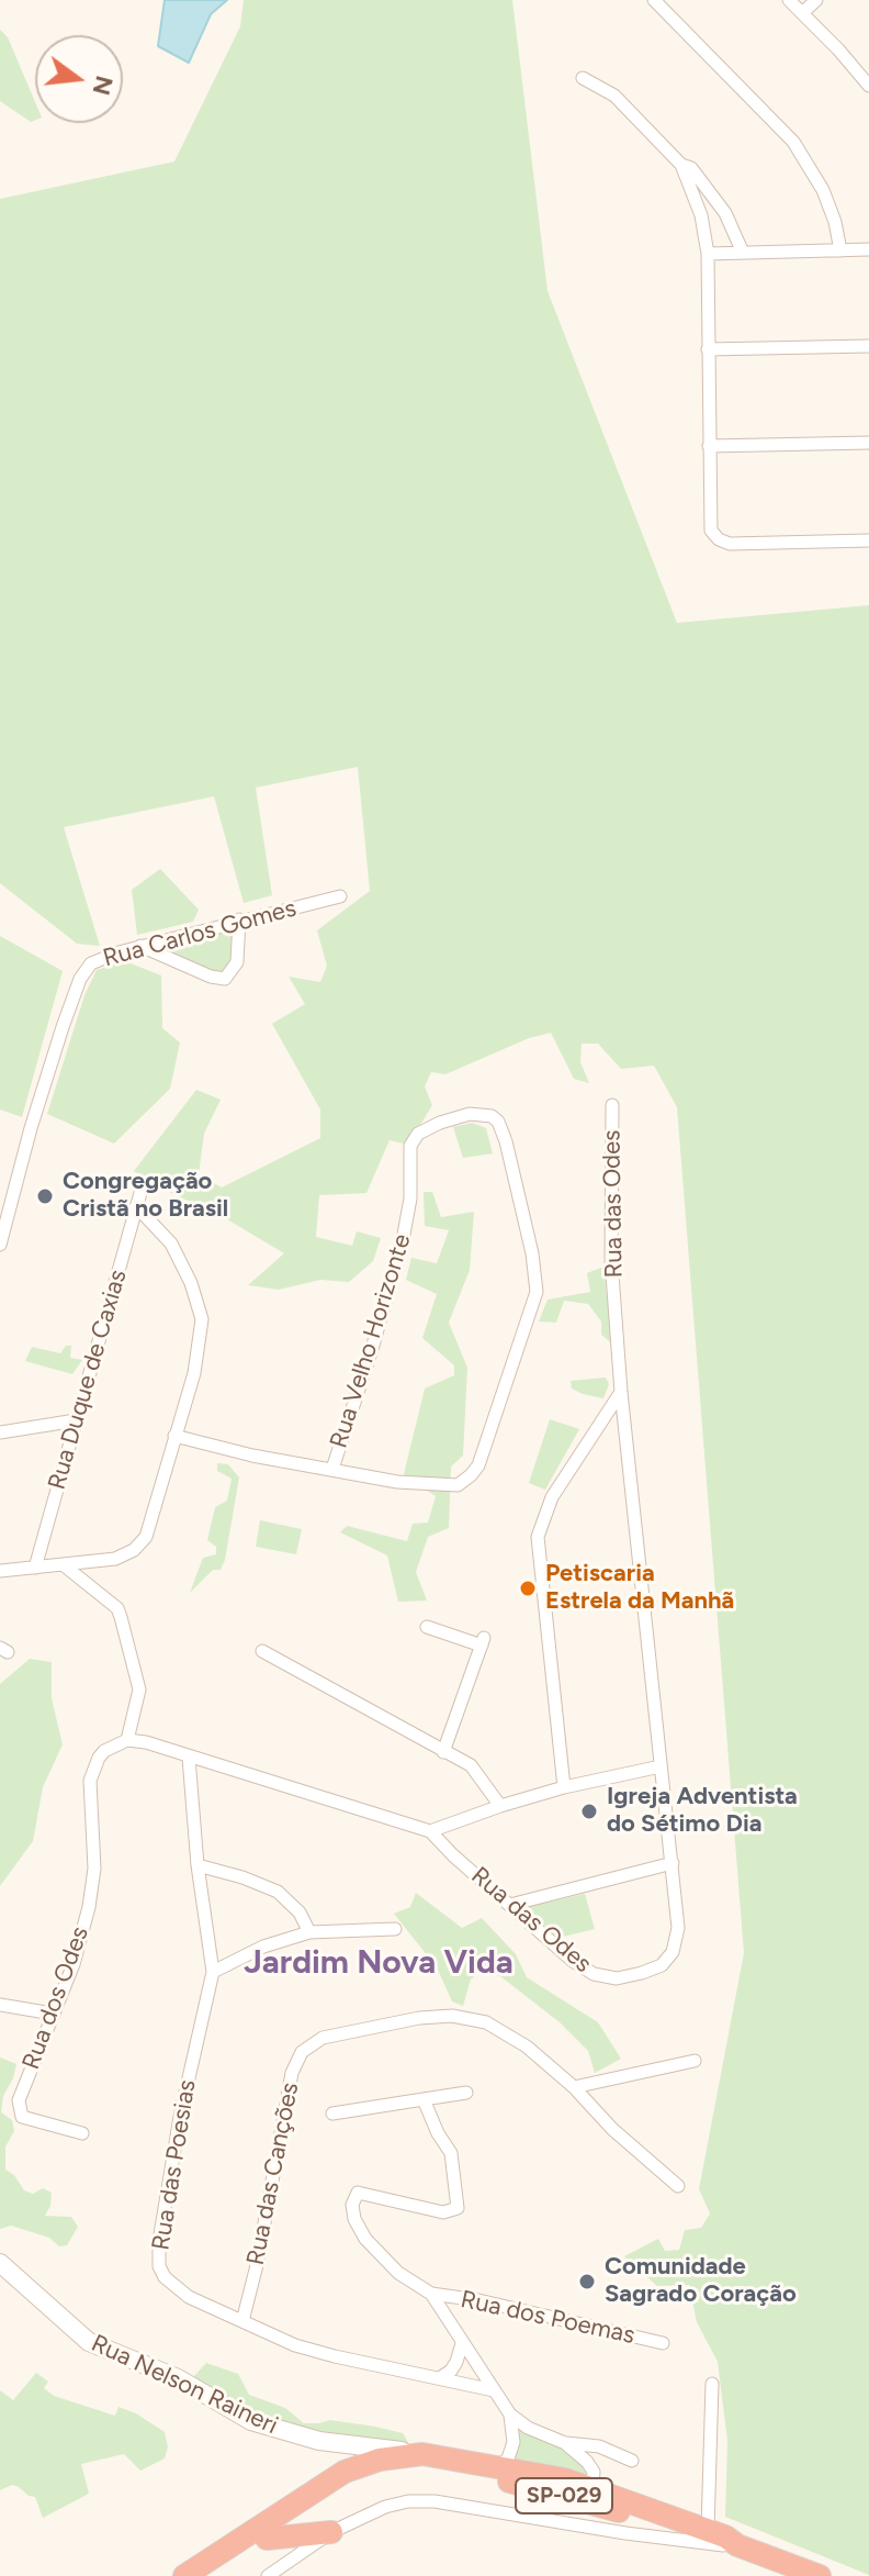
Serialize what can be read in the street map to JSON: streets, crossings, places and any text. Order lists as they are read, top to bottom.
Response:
{
  "streets": {
    "highway": ["SP-029"],
    "main road": ["Rua Nelson Raineri"],
    "street": [
      "Rua Carlos Gomes",
      "Rua das Odes",
      "Rua Velho Horizonte",
      "Rua Duque de Caxias",
      "Rua dos Odes",
      "Rua das Poesias",
      "Rua das Canções",
      "Rua dos Poemas"
    ]
  },
  "crossings": [
    ["Rua das Odes", "Rua das Poesias"],
    ["Rua Velho Horizonte", "Rua Duque de Caxias"],
    ["Rua das Poesias", "Rua das Canções"],
    ["Rua Nelson Raineri", "SP-029"]
  ],
  "districts": ["Jardim Nova Vida"],
  "places": [
    "Congregação Cristã no Brasil",
    "Petiscaria Estrela da Manhã",
    "Igreja Adventista do Sétimo Dia",
    "Comunidade Sagrado Coração"
  ],
  "north": "right"
}
